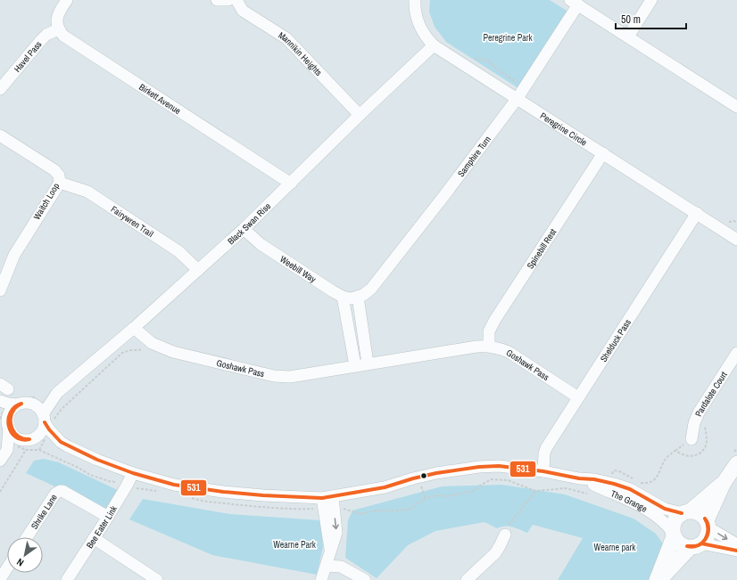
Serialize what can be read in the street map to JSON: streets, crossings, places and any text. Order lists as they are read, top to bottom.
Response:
{
  "streets": {
    "street": [
      "Mannikin Heights",
      "Havel Pass",
      "Birkett Avenue",
      "Peregrine Circle",
      "Samphire Turn",
      "Waitch Loop",
      "Fairywren Trail",
      "Black Swan Rise",
      "Spinebill Rest",
      "Weebill Way",
      "Shelduck Pass",
      "Goshawk Pass",
      "Pardalote Court",
      "The Grange",
      "Shrike Lane",
      "Bee Eater Link"
    ]
  },
  "crossings": [
    ["Mannikin Heights", "Black Swan Rise"],
    ["Havel Pass", "Birkett Avenue"],
    ["Birkett Avenue", "Black Swan Rise"],
    ["Peregrine Circle", "Samphire Turn"],
    ["Peregrine Circle", "Black Swan Rise"],
    ["Peregrine Circle", "Spinebill Rest"],
    ["Peregrine Circle", "Shelduck Pass"],
    ["Waitch Loop", "Fairywren Trail"],
    ["Fairywren Trail", "Black Swan Rise"],
    ["Black Swan Rise", "Weebill Way"],
    ["Black Swan Rise", "Goshawk Pass"],
    ["Black Swan Rise", "The Grange"],
    ["Spinebill Rest", "Goshawk Pass"],
    ["Shelduck Pass", "Goshawk Pass"],
    ["Shelduck Pass", "The Grange"],
    ["The Grange", "Bee Eater Link"],
    ["Shrike Lane", "Bee Eater Link"]
  ],
  "parks": ["Peregrine Park", "Wearne Park", "Wearne park"],
  "lines": ["transit line 531"],
  "scale_bar": "50 m",
  "north": "bottom left"
}
